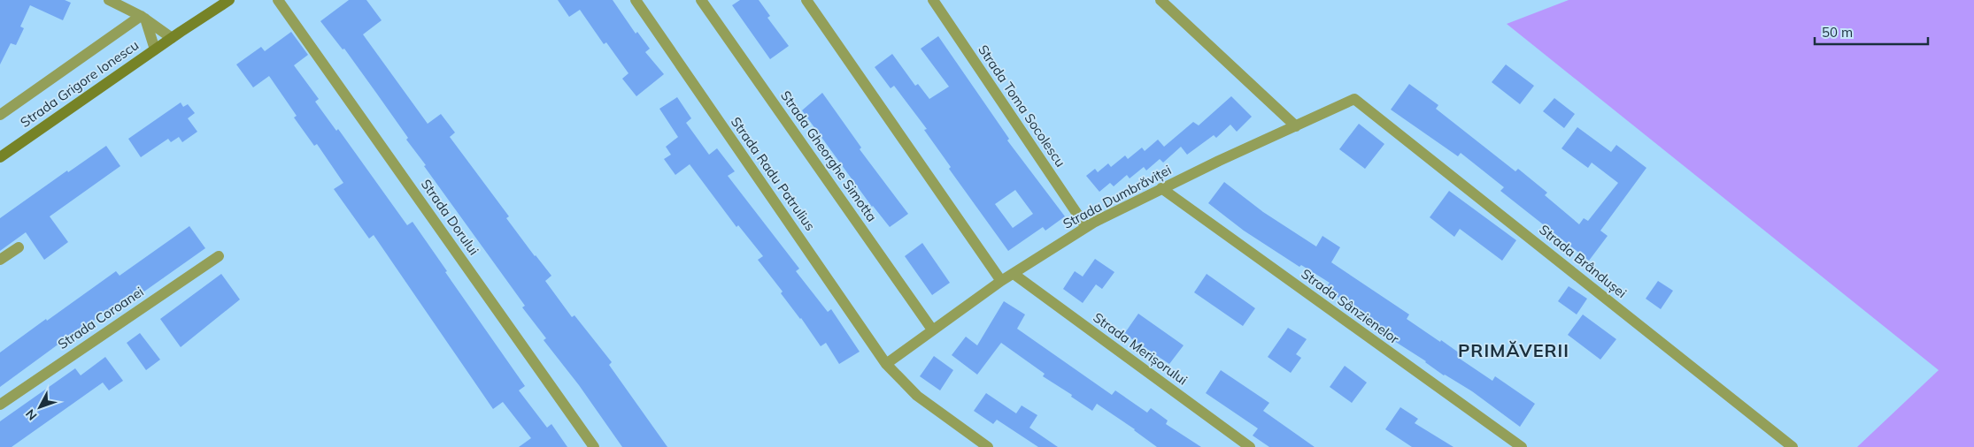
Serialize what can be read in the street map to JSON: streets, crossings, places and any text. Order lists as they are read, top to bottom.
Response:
{
  "streets": {
    "main road": ["Strada Grigore Ionescu"],
    "street": [
      "Strada Toma Socolescu",
      "Strada Gheorghe Simotta",
      "Strada Radu Patrulius",
      "Strada Dumbrăviței",
      "Strada Dorului",
      "Strada Brândușei",
      "Strada Sânzienelor",
      "Strada Coroanei",
      "Strada Merișorului"
    ]
  },
  "crossings": [
    ["Strada Toma Socolescu", "Strada Dumbrăviței"],
    ["Strada Gheorghe Simotta", "Strada Dumbrăviței"],
    ["Strada Radu Patrulius", "Strada Dumbrăviței"],
    ["Strada Dumbrăviței", "Strada Brândușei"],
    ["Strada Dumbrăviței", "Strada Sânzienelor"],
    ["Strada Dumbrăviței", "Strada Merișorului"]
  ],
  "districts": ["PRIMĂVERII"],
  "scale_bar": "50 m",
  "north": "bottom left"
}
